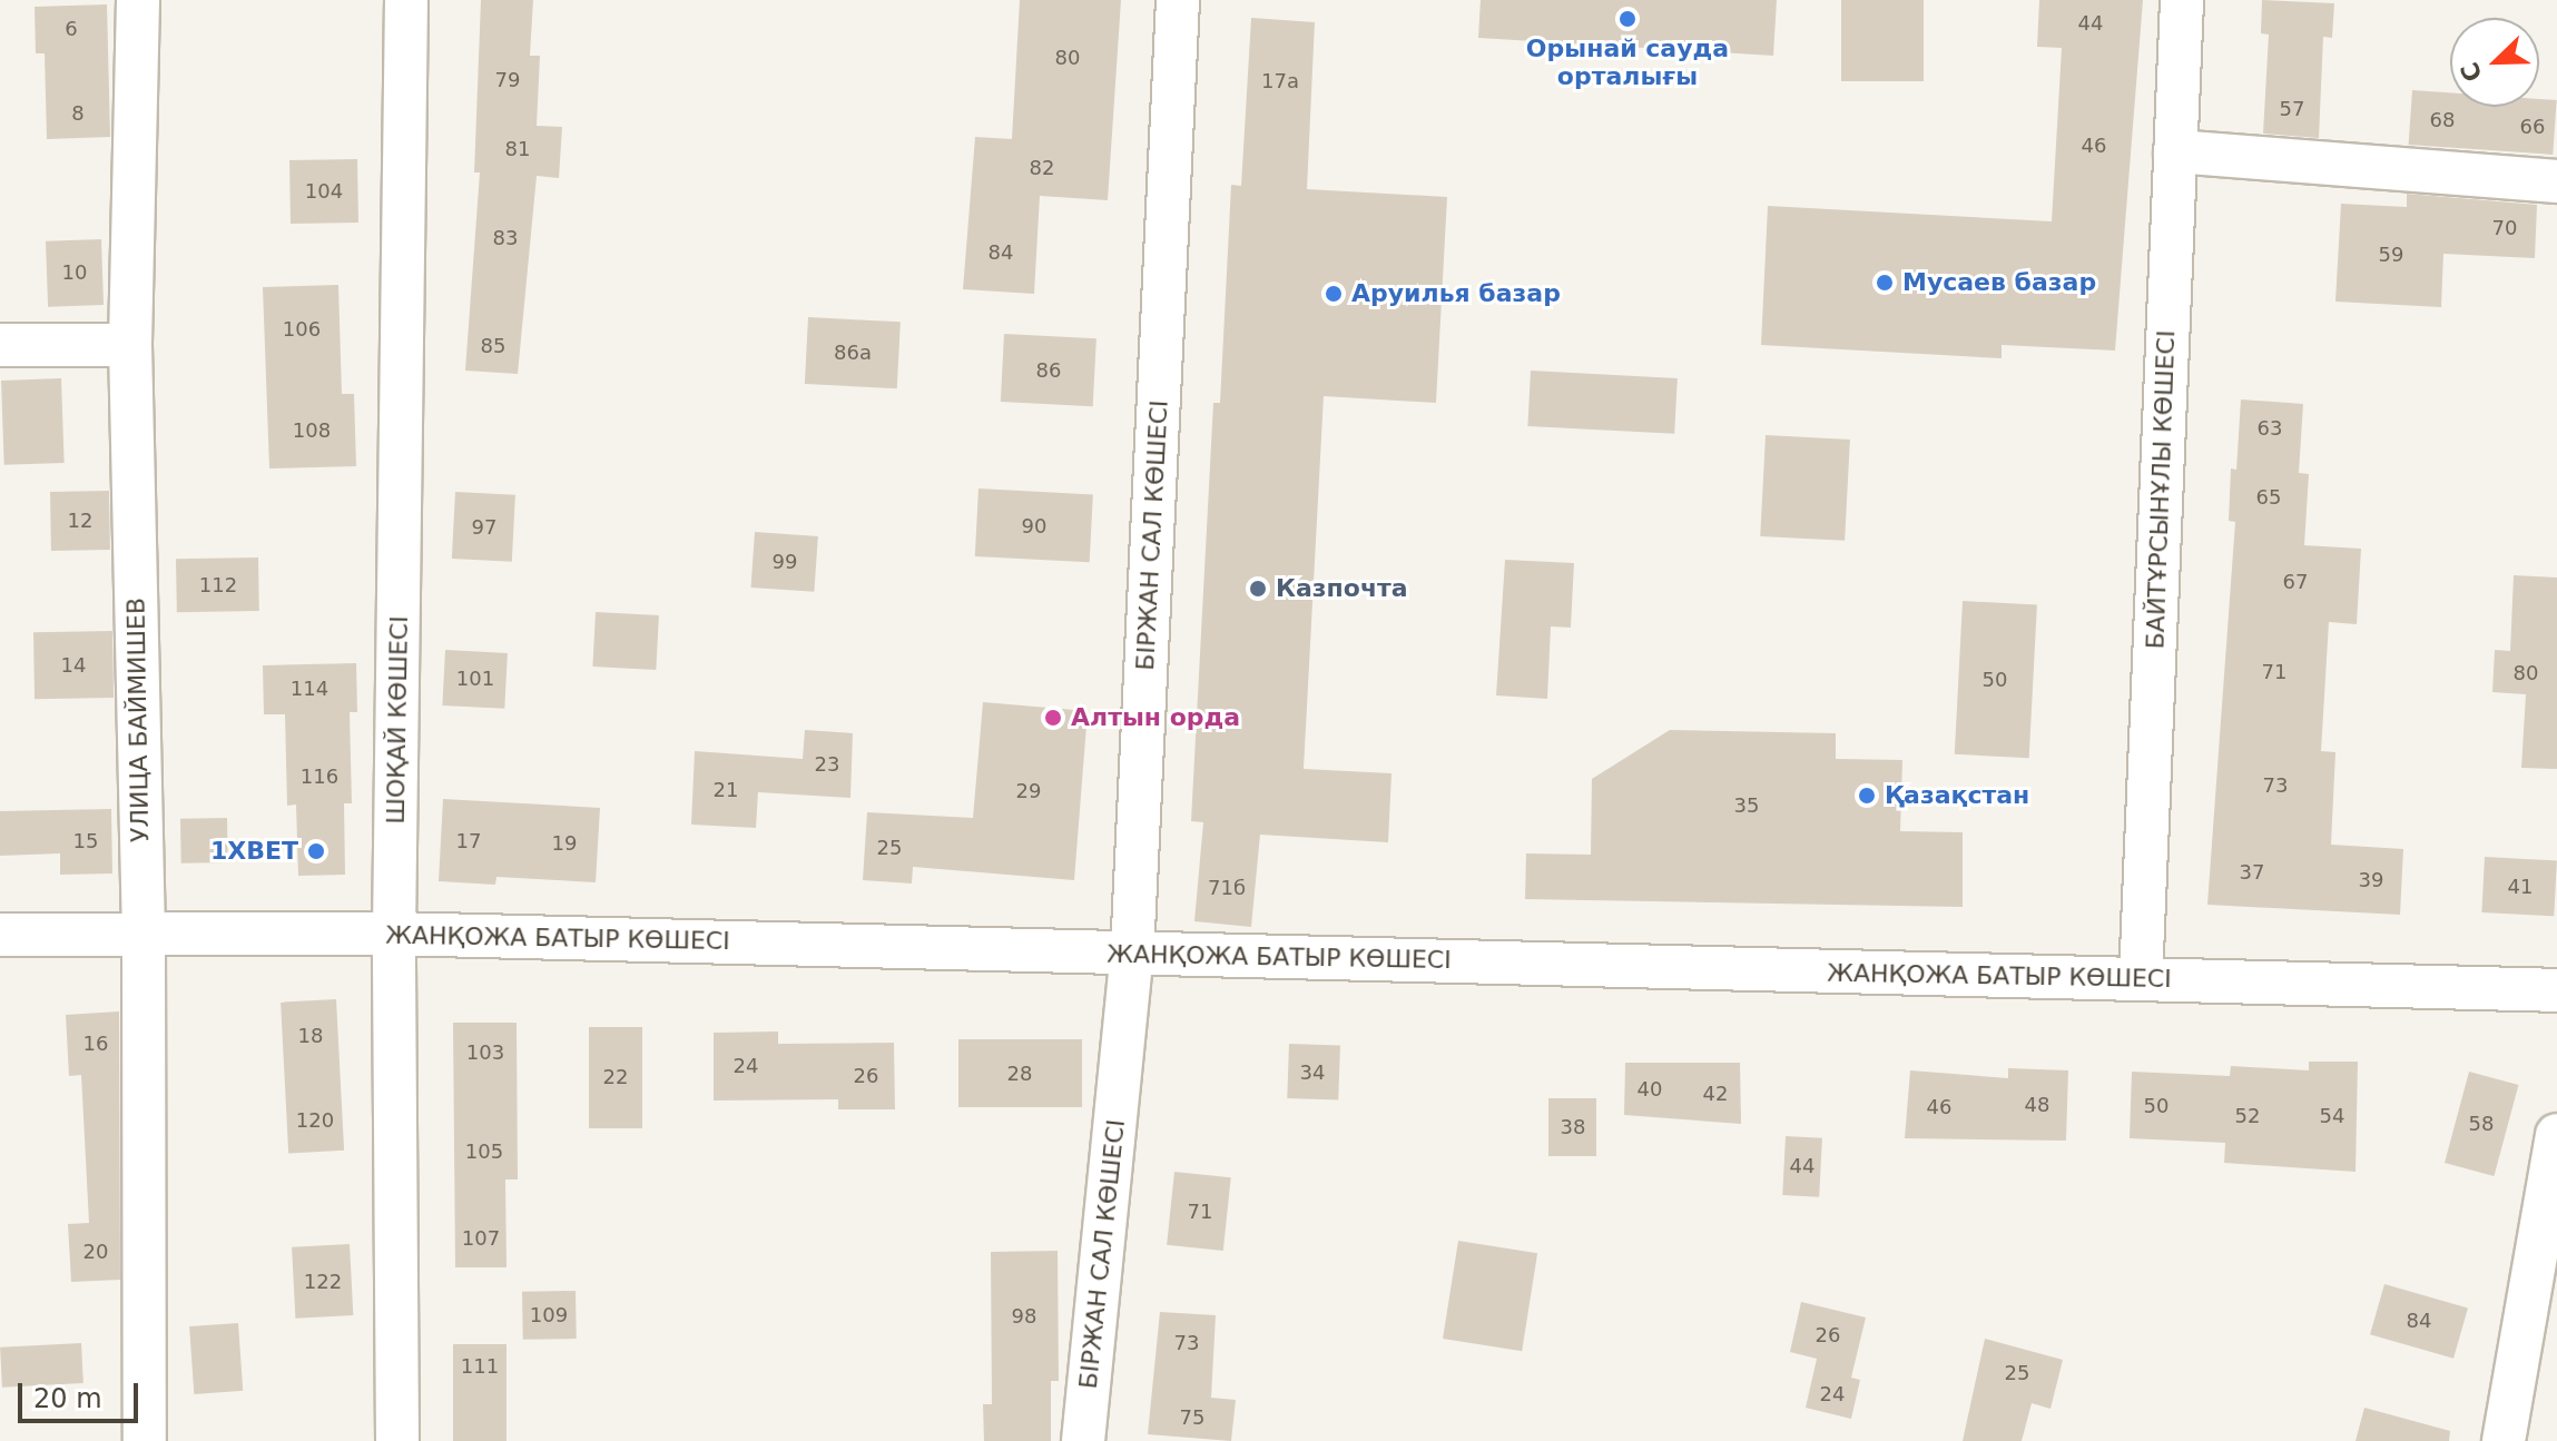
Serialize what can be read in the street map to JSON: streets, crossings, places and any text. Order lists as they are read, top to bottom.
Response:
{
  "streets": {
    "street": [
      "БАЙТҰРСЫНҰЛЫ КӨШЕСІ",
      "БІРЖАН САЛ КӨШЕСІ",
      "УЛИЦА БАЙМИШЕВ",
      "ШОҚАЙ КӨШЕСІ",
      "ЖАНҚОЖА БАТЫР КӨШЕСІ"
    ]
  },
  "crossings": [
    ["БАЙТҰРСЫНҰЛЫ КӨШЕСІ", "ЖАНҚОЖА БАТЫР КӨШЕСІ"],
    ["БІРЖАН САЛ КӨШЕСІ", "ЖАНҚОЖА БАТЫР КӨШЕСІ"],
    ["УЛИЦА БАЙМИШЕВ", "ЖАНҚОЖА БАТЫР КӨШЕСІ"],
    ["ШОҚАЙ КӨШЕСІ", "ЖАНҚОЖА БАТЫР КӨШЕСІ"]
  ],
  "places": [
    "Орынай сауда орталығы",
    "Мусаев базар",
    "Аруилья базар",
    "Казпочта",
    "Алтын орда",
    "Қазақстан",
    "1XBET"
  ],
  "house_numbers": [
    "44",
    "6",
    "80",
    "79",
    "17а",
    "57",
    "8",
    "68",
    "66",
    "46",
    "81",
    "82",
    "104",
    "70",
    "83",
    "84",
    "59",
    "10",
    "106",
    "85",
    "86а",
    "86",
    "63",
    "108",
    "65",
    "12",
    "90",
    "97",
    "99",
    "67",
    "112",
    "14",
    "71",
    "80",
    "101",
    "50",
    "114",
    "23",
    "116",
    "73",
    "21",
    "29",
    "35",
    "15",
    "17",
    "19",
    "25",
    "37",
    "39",
    "41",
    "71б",
    "18",
    "16",
    "103",
    "24",
    "34",
    "28",
    "26",
    "22",
    "40",
    "42",
    "48",
    "50",
    "46",
    "52",
    "54",
    "120",
    "58",
    "38",
    "105",
    "44",
    "71",
    "107",
    "20",
    "122",
    "109",
    "98",
    "84",
    "26",
    "73",
    "111",
    "25",
    "24",
    "75"
  ],
  "scale_bar": "20 m",
  "north": "bottom left"
}
